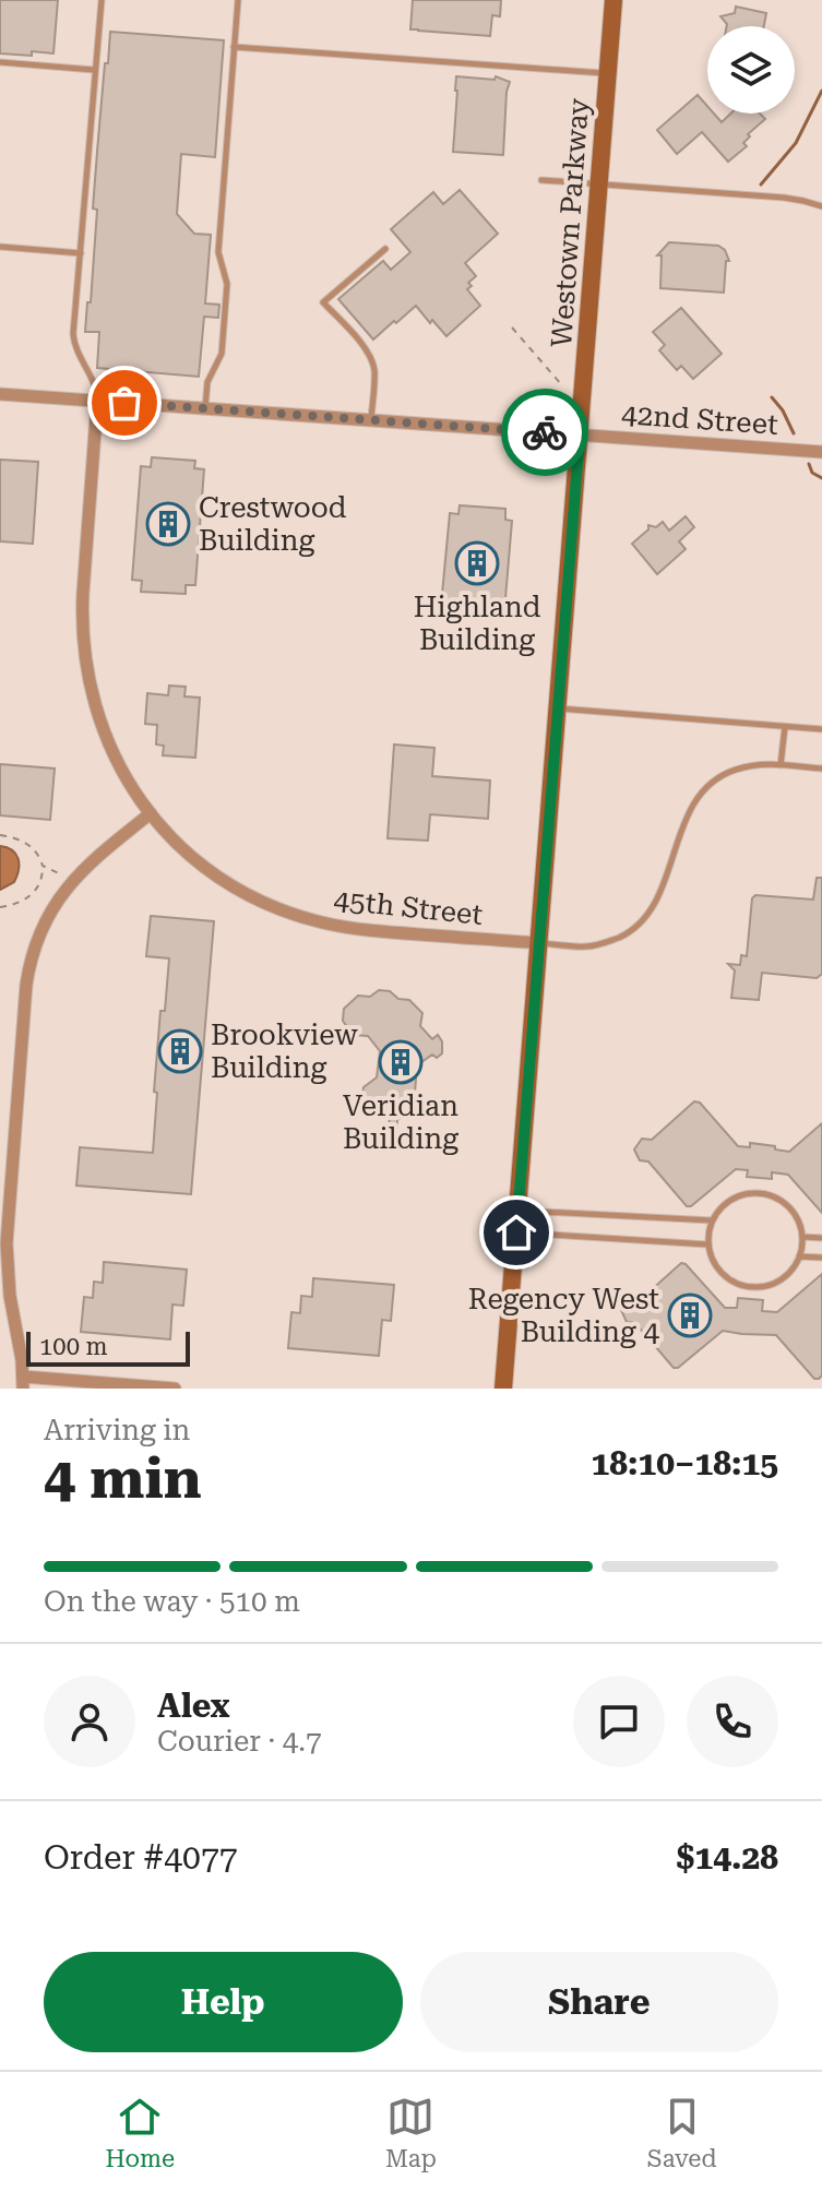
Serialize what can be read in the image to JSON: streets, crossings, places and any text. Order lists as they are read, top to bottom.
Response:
{
  "streets": {
    "street": ["Westown Parkway", "42nd Street", "45th Street"]
  },
  "crossings": [
    ["Westown Parkway", "42nd Street"],
    ["Westown Parkway", "45th Street"],
    ["42nd Street", "45th Street"]
  ],
  "places": {
    "building": [
      "Crestwood Building",
      "Highland Building",
      "Brookview Building",
      "Veridian Building",
      "Regency West Building 4"
    ]
  },
  "scale_bar": "100 m",
  "page": {
    "scale": "100 m",
    "heading": ["4 min", "Arriving in", "18:10–18:15"],
    "panel": [
      "Alex",
      "Courier · 4.7",
      "Order #4077",
      "$14.28"
    ],
    "bar": "On the way · 510 m",
    "buttons": ["Help", "Share"],
    "tabs": ["Home", "Map", "Saved"]
  }
}
